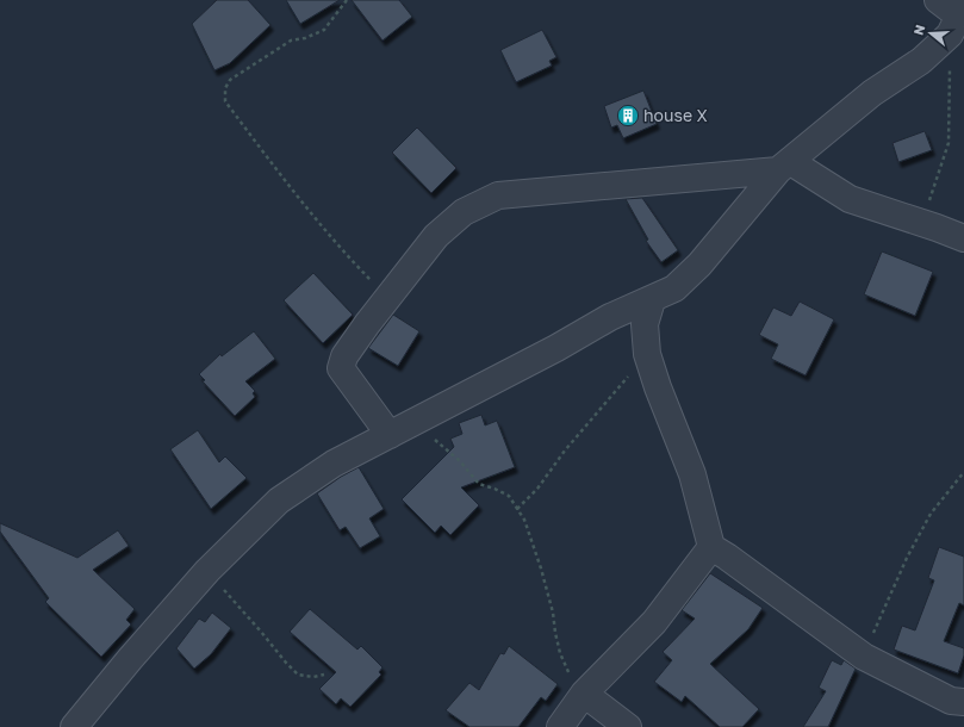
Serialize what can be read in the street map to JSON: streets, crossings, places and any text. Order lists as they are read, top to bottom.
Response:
{
  "places": {
    "building": ["house X"]
  },
  "north": "left"
}
